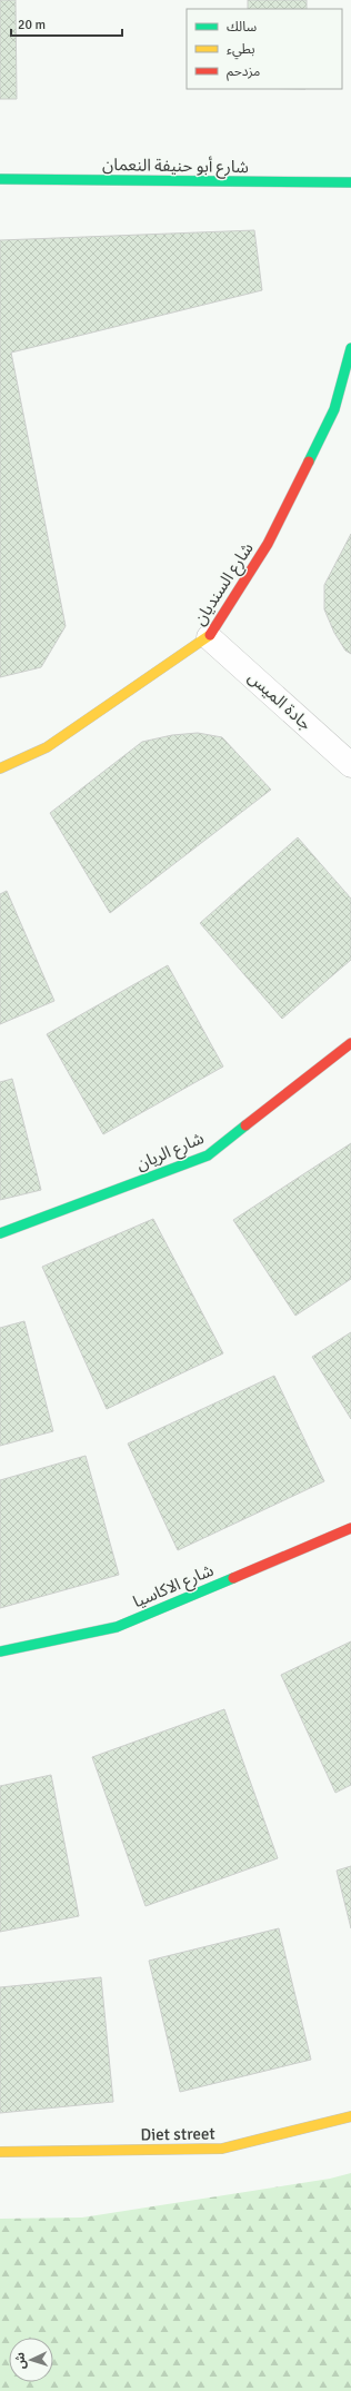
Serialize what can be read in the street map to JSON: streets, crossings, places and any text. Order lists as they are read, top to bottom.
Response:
{
  "streets": {
    "street": [
      "شارع أبو حنيفة النعمان",
      "شارع السنديان",
      "جادة الميس",
      "شارع الريان",
      "شارع الاكاسيا",
      "Diet street"
    ]
  },
  "crossings": [
    ["شارع السنديان", "جادة الميس"]
  ],
  "legend": ["سالك", "بطيء", "مزدحم"],
  "scale_bar": "20 m",
  "north": "left"
}
